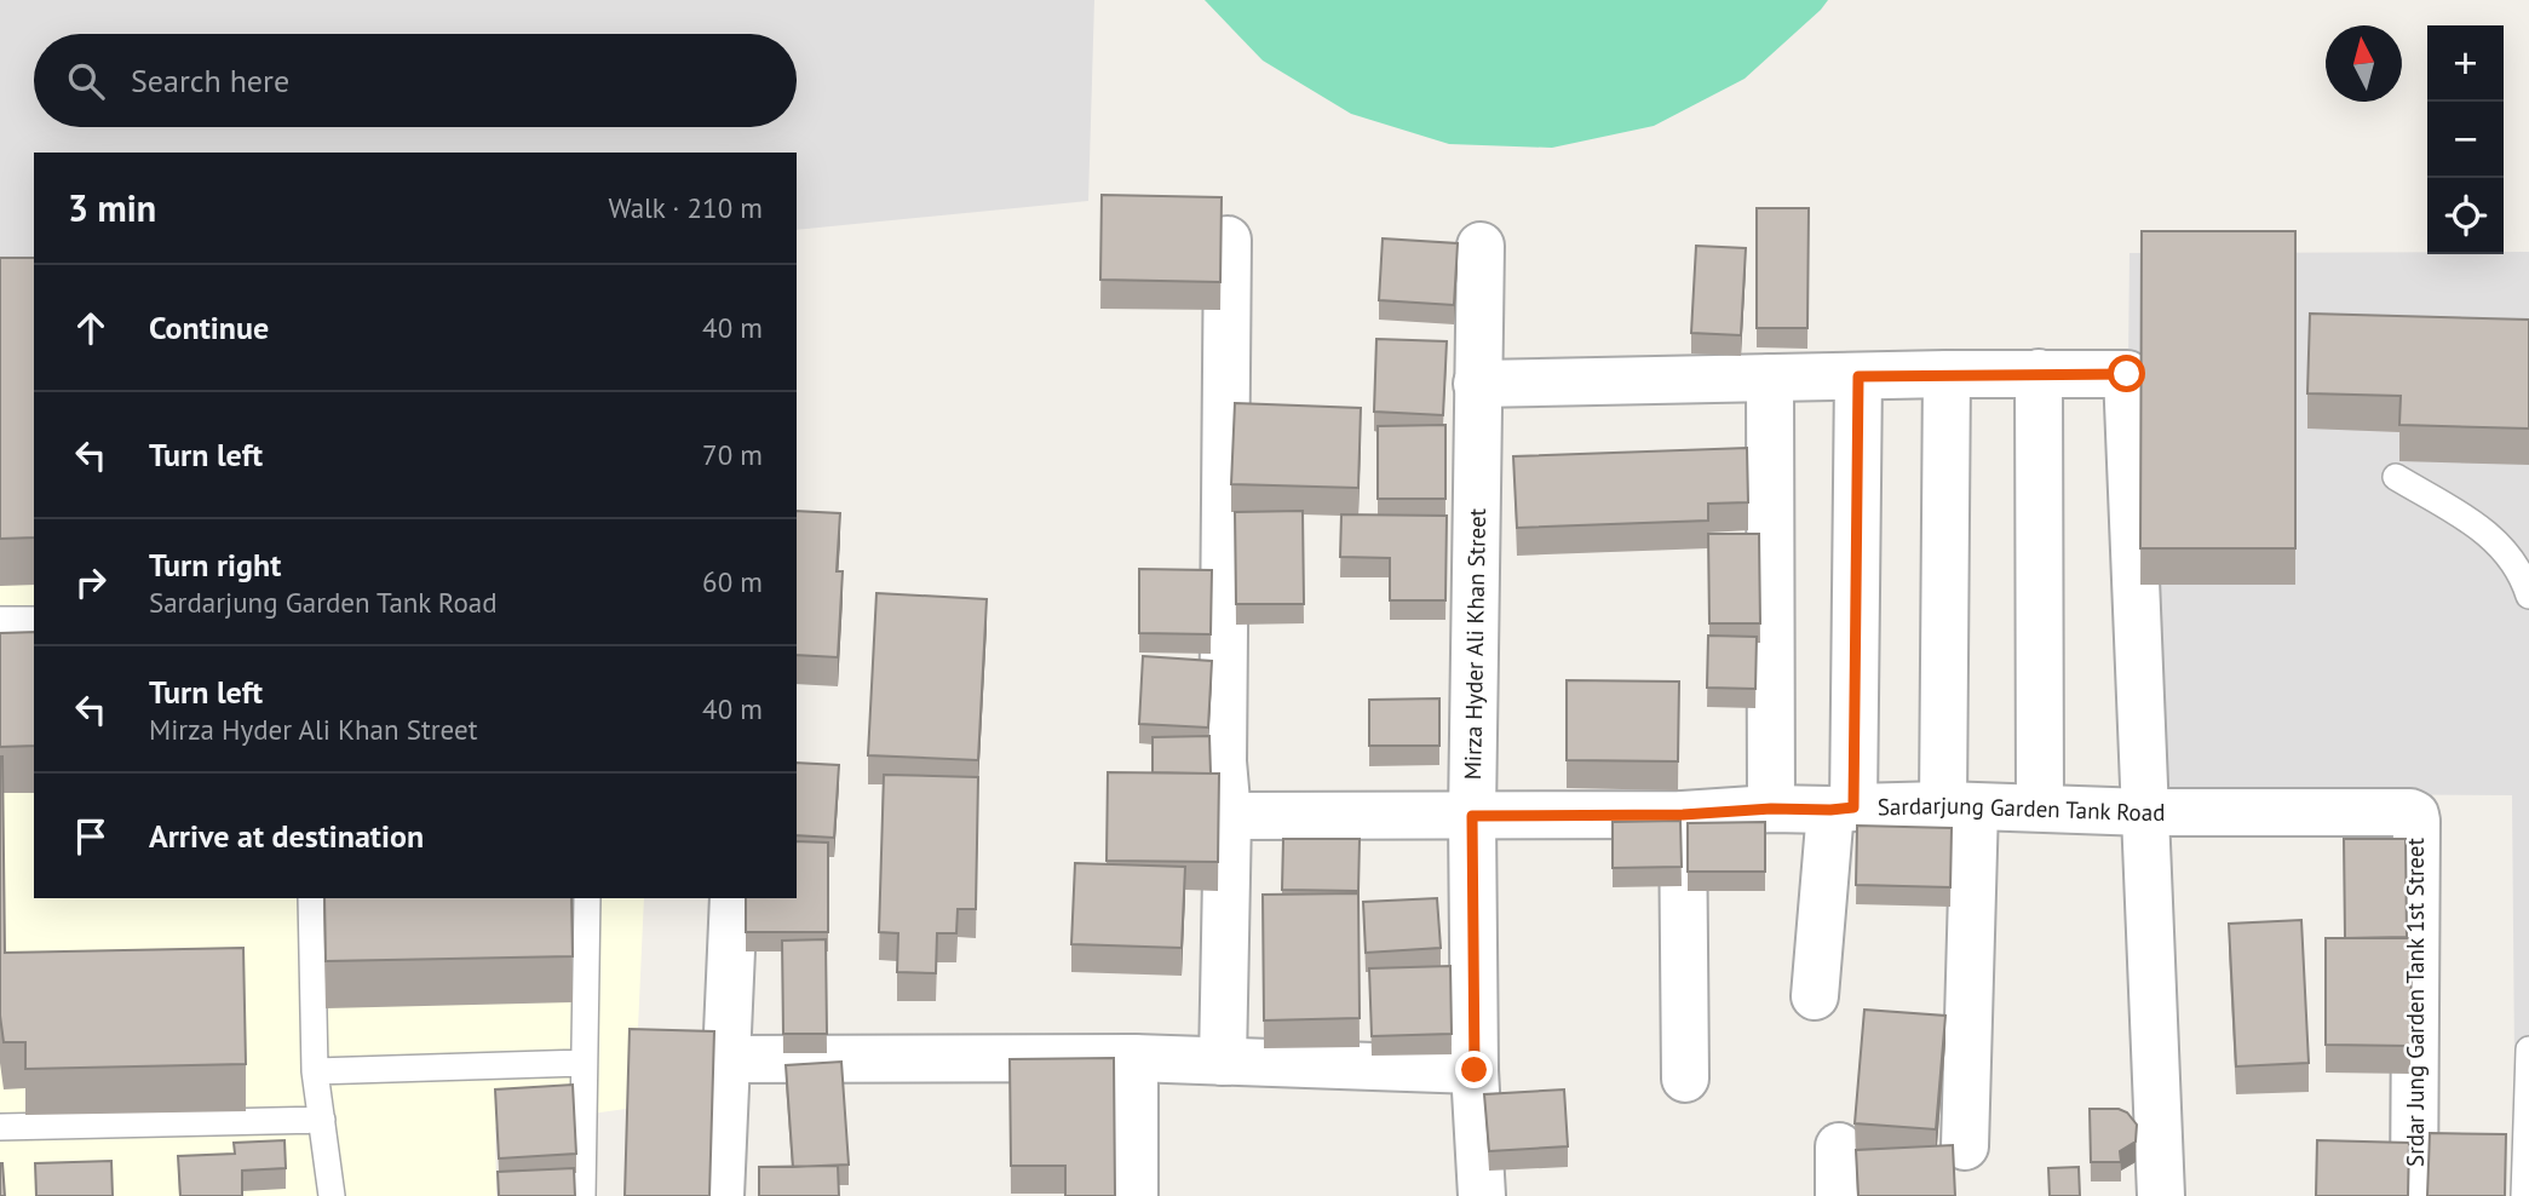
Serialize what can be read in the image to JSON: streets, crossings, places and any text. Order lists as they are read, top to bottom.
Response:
{
  "streets": {
    "street": ["Mirza Hyder Ali Khan Street", "Sardarjung Garden Tank Road", "Srdar Jung Garden Tank 1st Street"]
  },
  "crossings": [
    ["Mirza Hyder Ali Khan Street", "Sardarjung Garden Tank Road"],
    ["Sardarjung Garden Tank Road", "Srdar Jung Garden Tank 1st Street"]
  ],
  "north": "top",
  "page": {
    "map_buttons": ["+", "−"],
    "search": "Search here",
    "heading": ["3 min", "Walk · 210 m"],
    "list": [
      ["Continue", "40 m"],
      ["Turn left", "70 m"],
      ["Turn right", "Sardarjung Garden Tank Road", "60 m"],
      ["Turn left", "Mirza Hyder Ali Khan Street", "40 m"],
      "Arrive at destination"
    ]
  }
}
